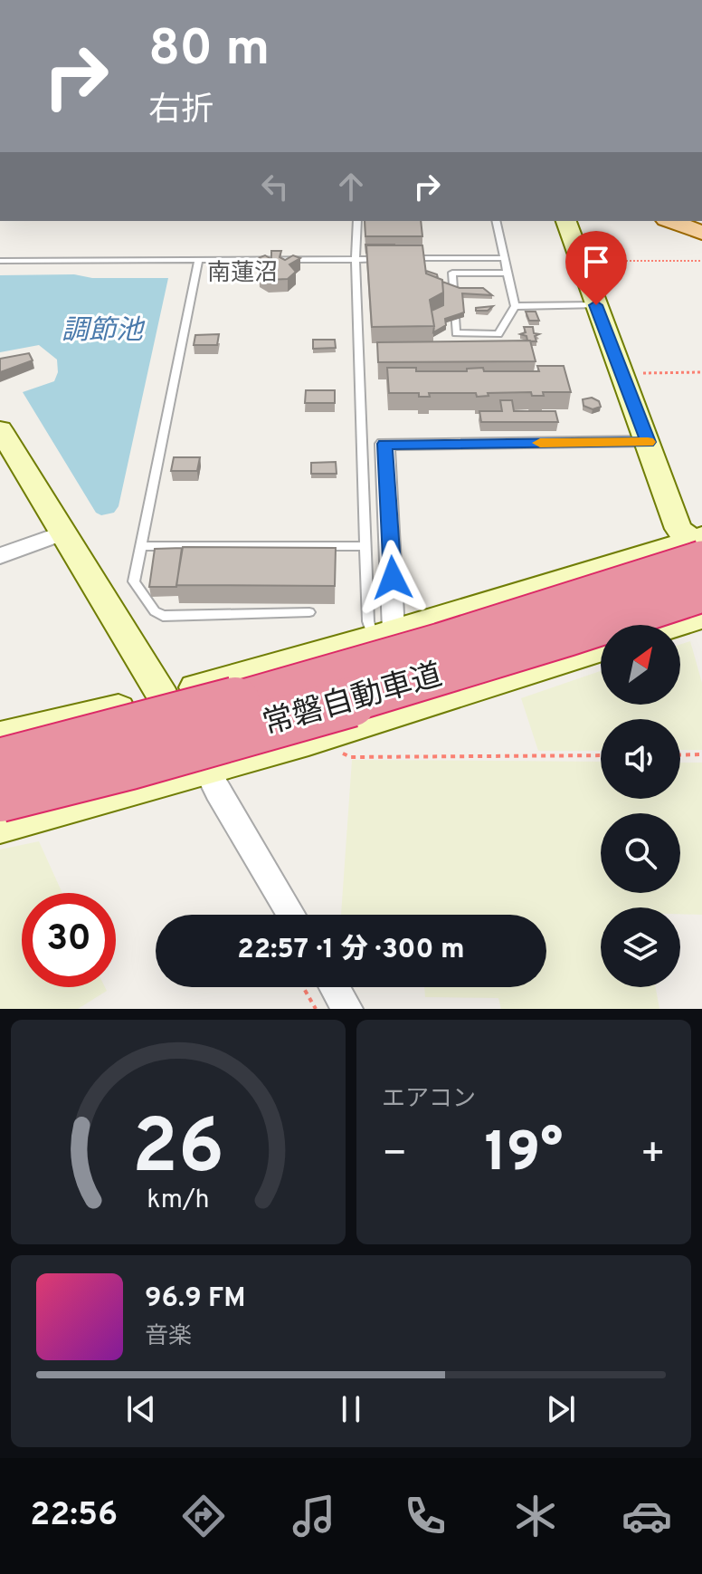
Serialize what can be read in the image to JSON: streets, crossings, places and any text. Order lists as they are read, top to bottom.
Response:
{
  "streets": {
    "highway": ["常磐自動車道"]
  },
  "districts": ["南蓮沼"],
  "water": ["調節池"],
  "north": "top right",
  "page": {
    "turn": ["80 m", "右折"],
    "limit": "30",
    "trip": "22:57 · 1 分 · 300 m",
    "tile": "エアコン",
    "heat": ["−", "19°", "+"],
    "song": ["96.9 FM", "音楽"],
    "tabs": "22:56",
    "gauge": ["26", "km/h"]
  }
}
